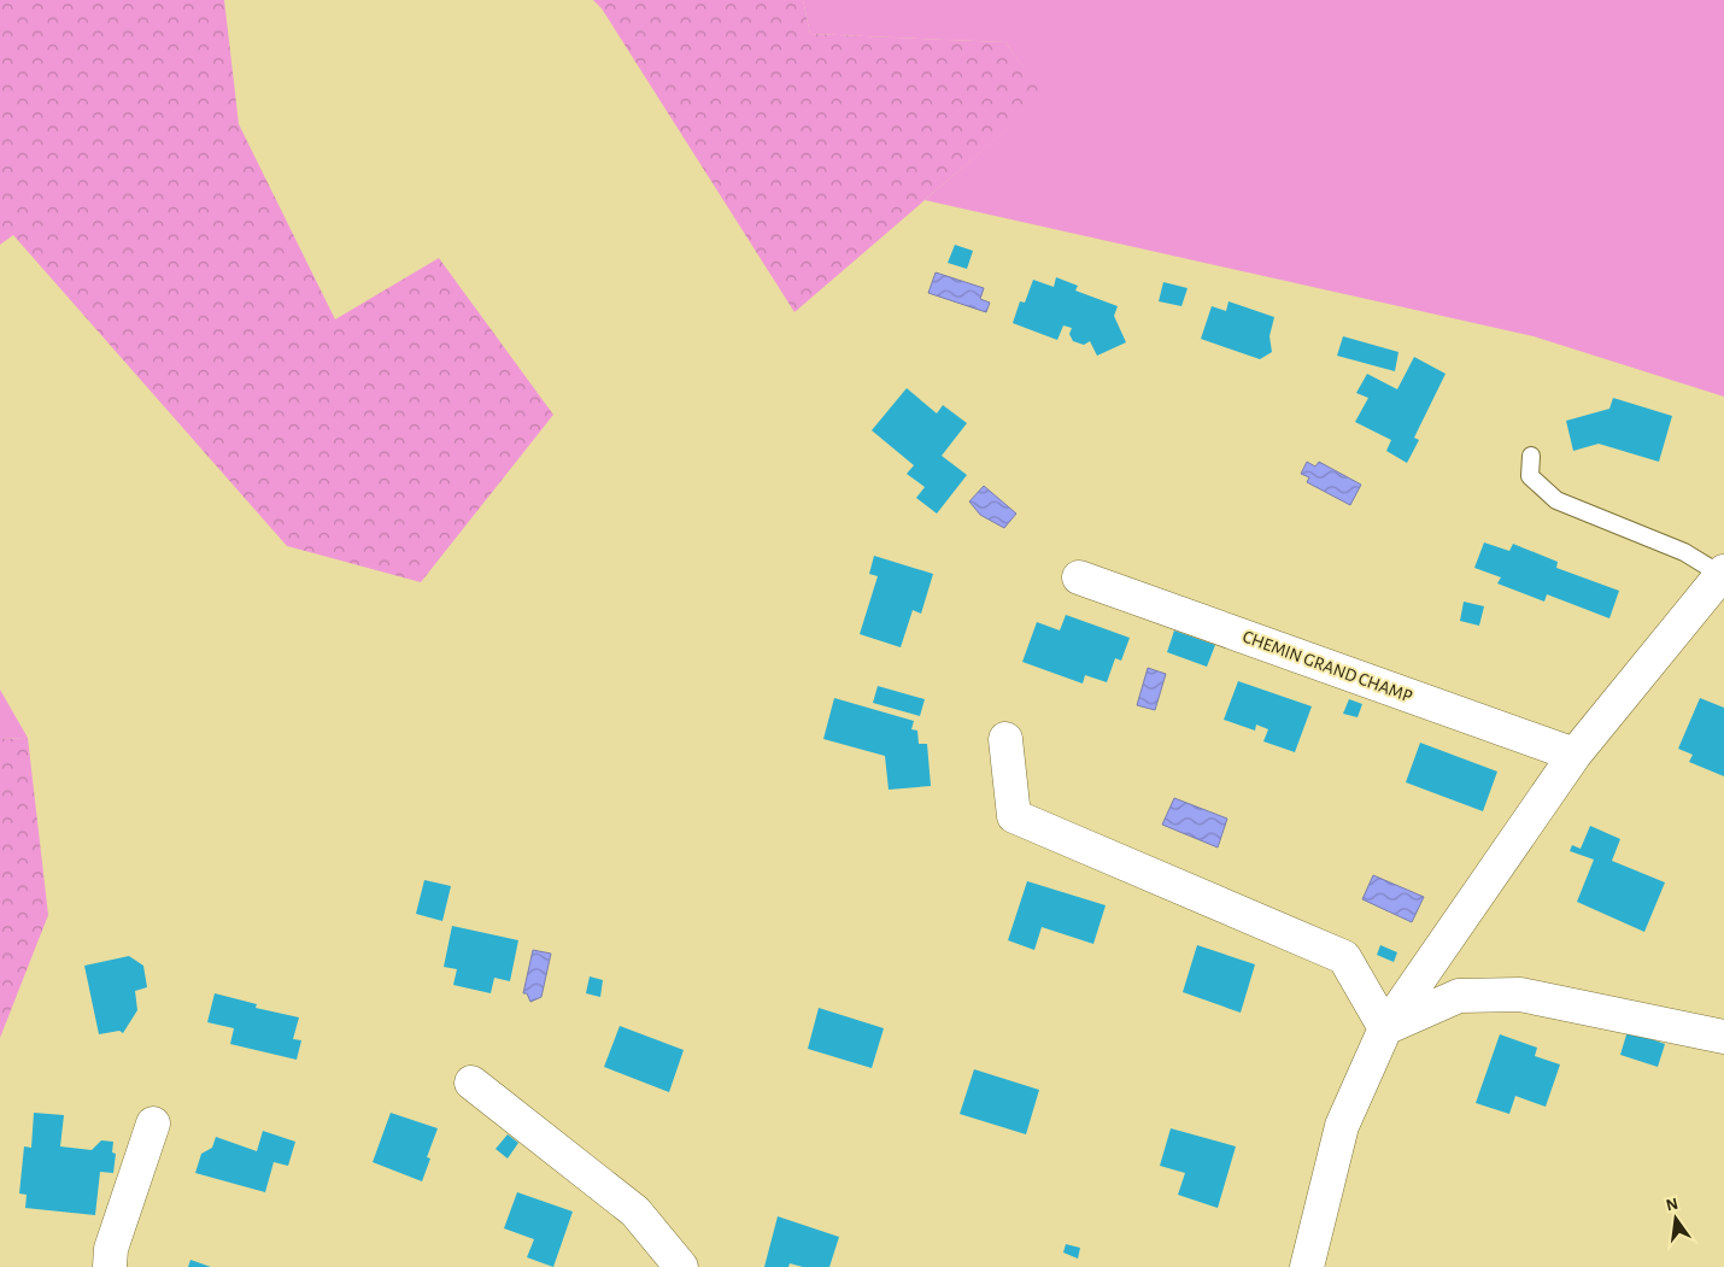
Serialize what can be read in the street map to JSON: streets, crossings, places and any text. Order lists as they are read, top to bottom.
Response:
{
  "streets": {
    "street": ["CHEMIN GRAND CHAMP"]
  },
  "north": "top"
}
